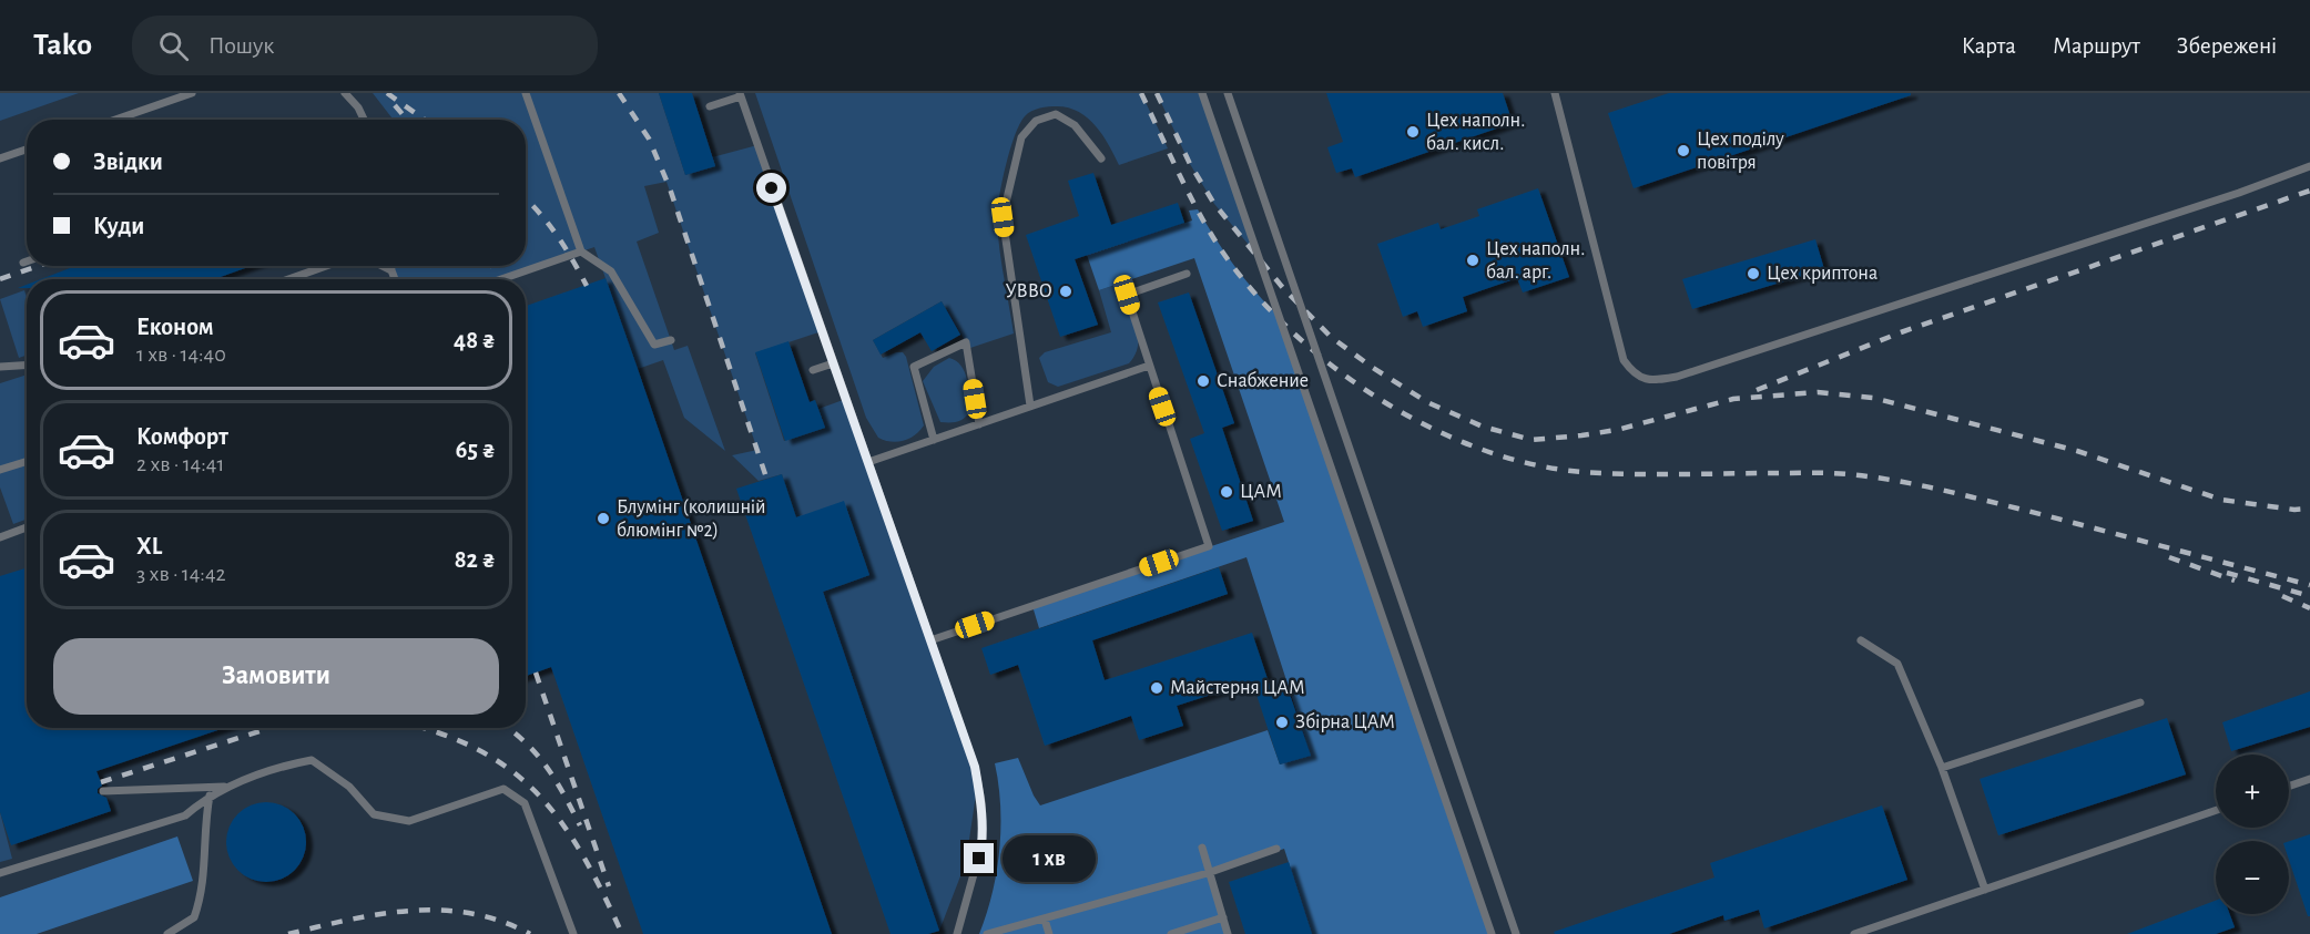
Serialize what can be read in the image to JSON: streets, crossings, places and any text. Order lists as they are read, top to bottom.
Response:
{
  "places": [
    "Цех наполн. бал. кисл.",
    "Цех поділу повітря",
    "Цех наполн. бал. арг.",
    "Цех криптона",
    "УВВО",
    "Снабжение",
    "ЦАМ",
    "Блумінг (колишній блюмінг №2)",
    "Майстерня ЦАМ",
    "Збірна ЦАМ"
  ],
  "page": {
    "header": "Tako",
    "search": "Пошук",
    "nav": ["Карта", "Маршрут", "Збережені"],
    "banner": ["Звідки", "Куди"],
    "list": [
      {
        "name": "Економ",
        "note": "1 хв · 14:40",
        "value": "48 ₴"
      },
      {
        "name": "Комфорт",
        "note": "2 хв · 14:41",
        "value": "65 ₴"
      },
      {
        "name": "XL",
        "note": "3 хв · 14:42",
        "value": "82 ₴"
      }
    ],
    "buttons": "Замовити",
    "map_buttons": ["+", "−"],
    "bubble": "1 хв"
  }
}
